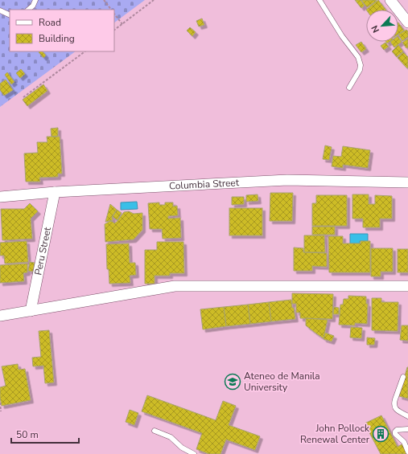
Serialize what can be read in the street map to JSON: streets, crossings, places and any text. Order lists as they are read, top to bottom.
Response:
{
  "streets": {
    "street": ["Columbia Street", "Peru Street"]
  },
  "crossings": [
    ["Columbia Street", "Peru Street"]
  ],
  "places": {
    "school or university": ["Ateneo de Manila University"],
    "building": ["John Pollock Renewal Center"]
  },
  "legend": ["Road", "Building"],
  "scale_bar": "50 m",
  "north": "bottom left"
}
